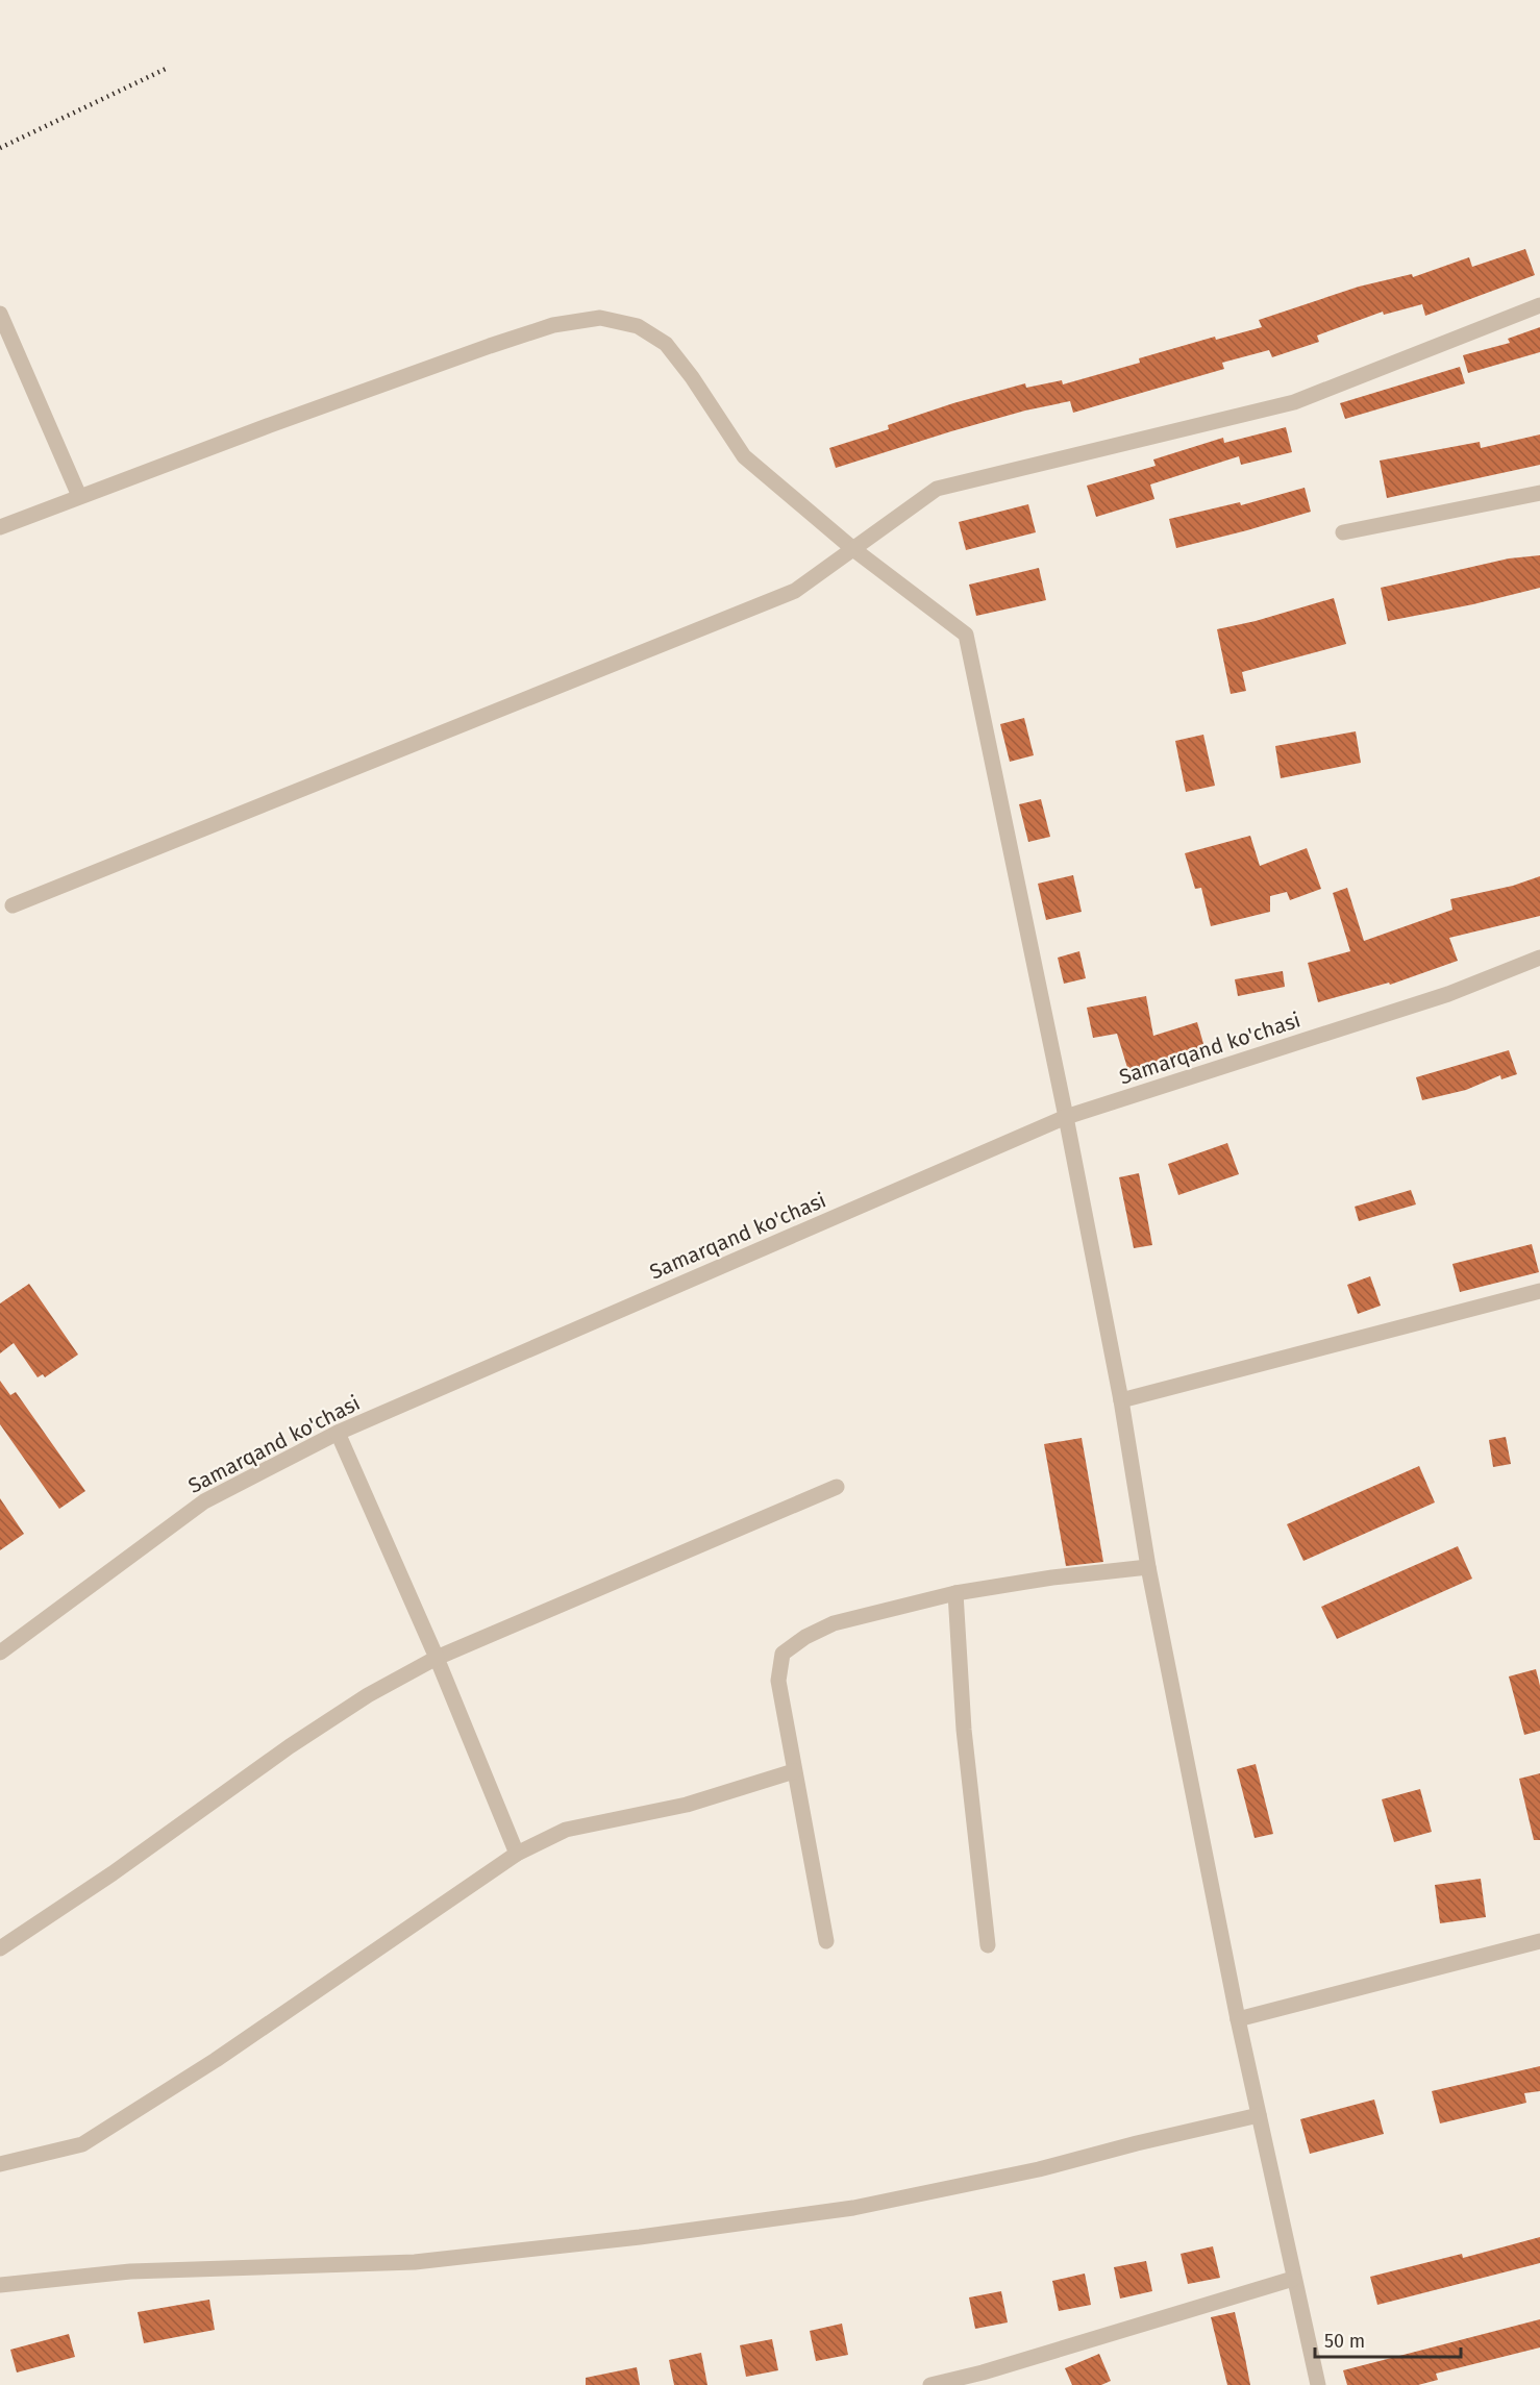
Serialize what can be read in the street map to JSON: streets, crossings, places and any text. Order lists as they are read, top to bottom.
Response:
{
  "streets": {
    "street": ["Samarqand ko'chasi"]
  },
  "scale_bar": "50 m"
}
